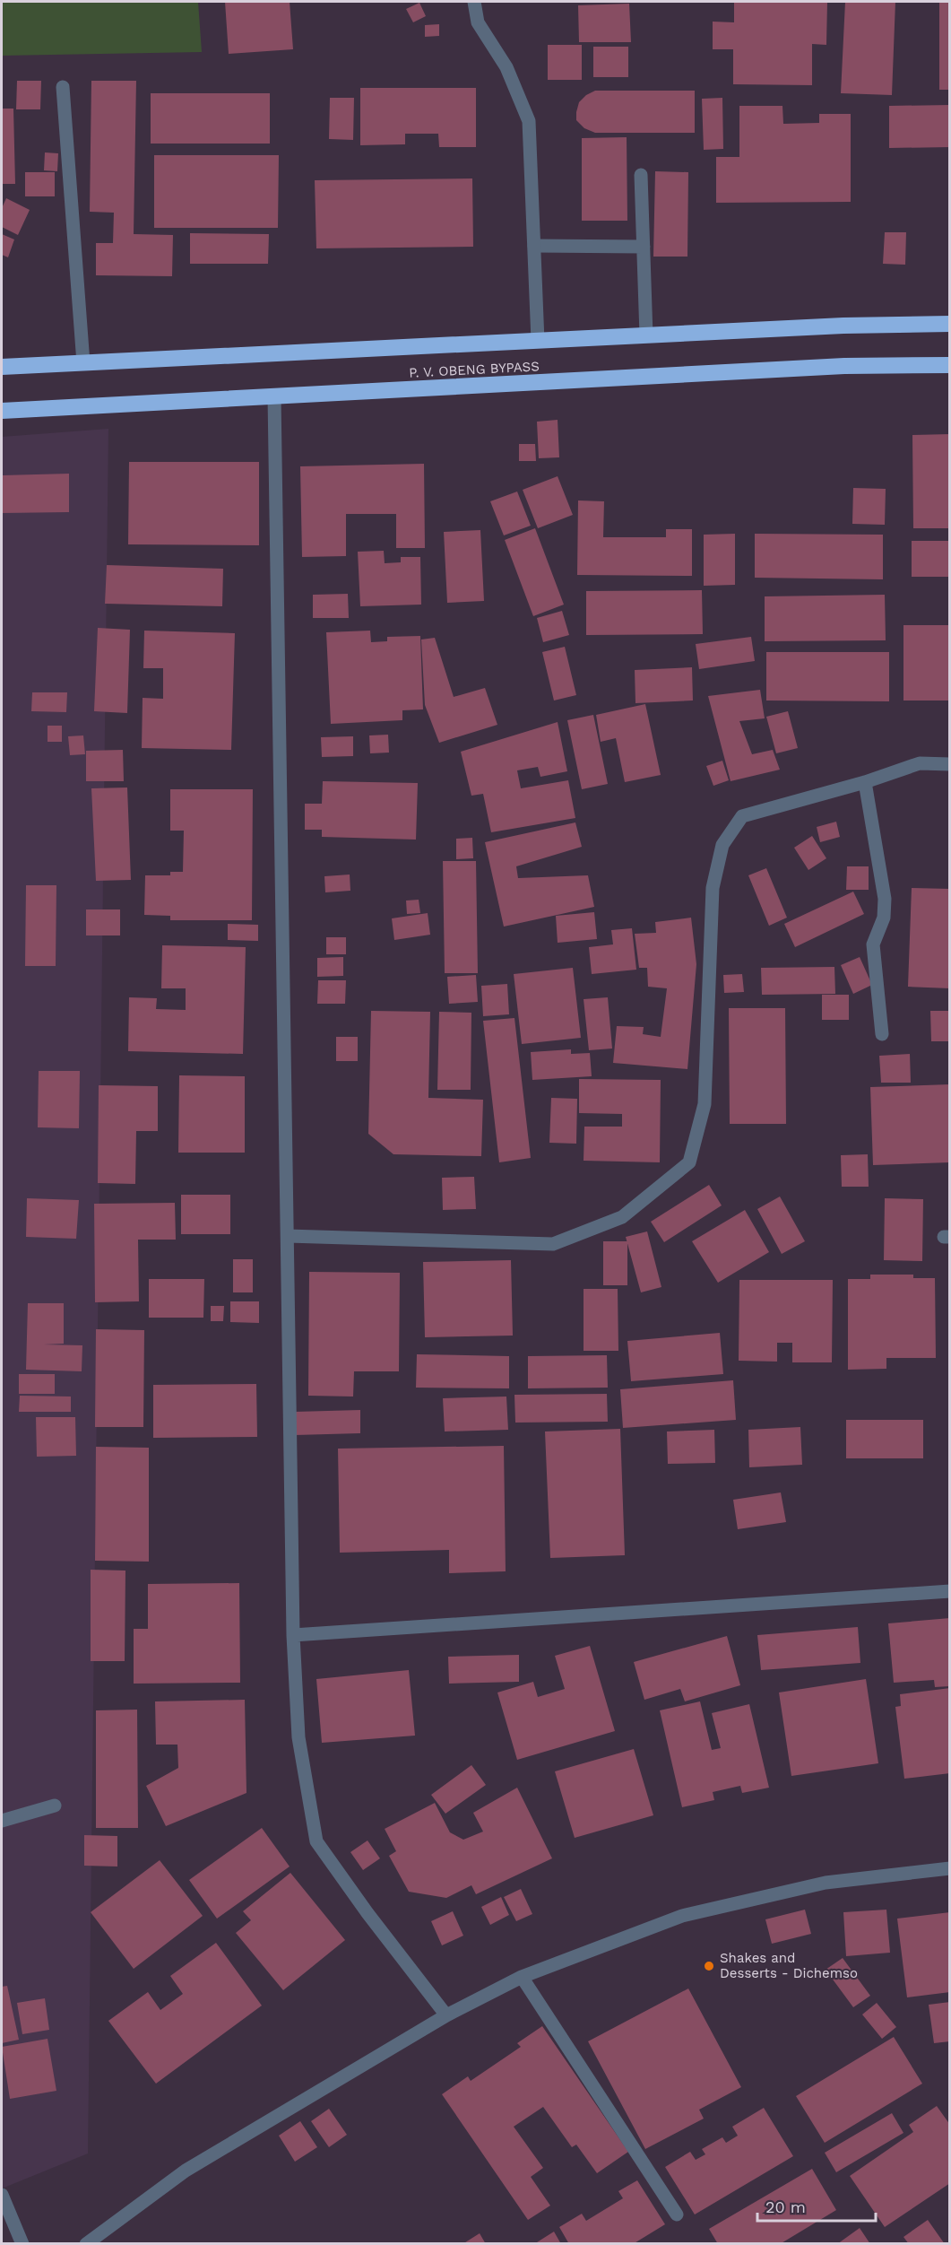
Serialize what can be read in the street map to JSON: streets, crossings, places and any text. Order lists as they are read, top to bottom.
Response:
{
  "streets": {
    "highway": ["P. V. OBENG BYPASS"]
  },
  "places": ["Shakes and Desserts - Dichemso"],
  "scale_bar": "20 m"
}
